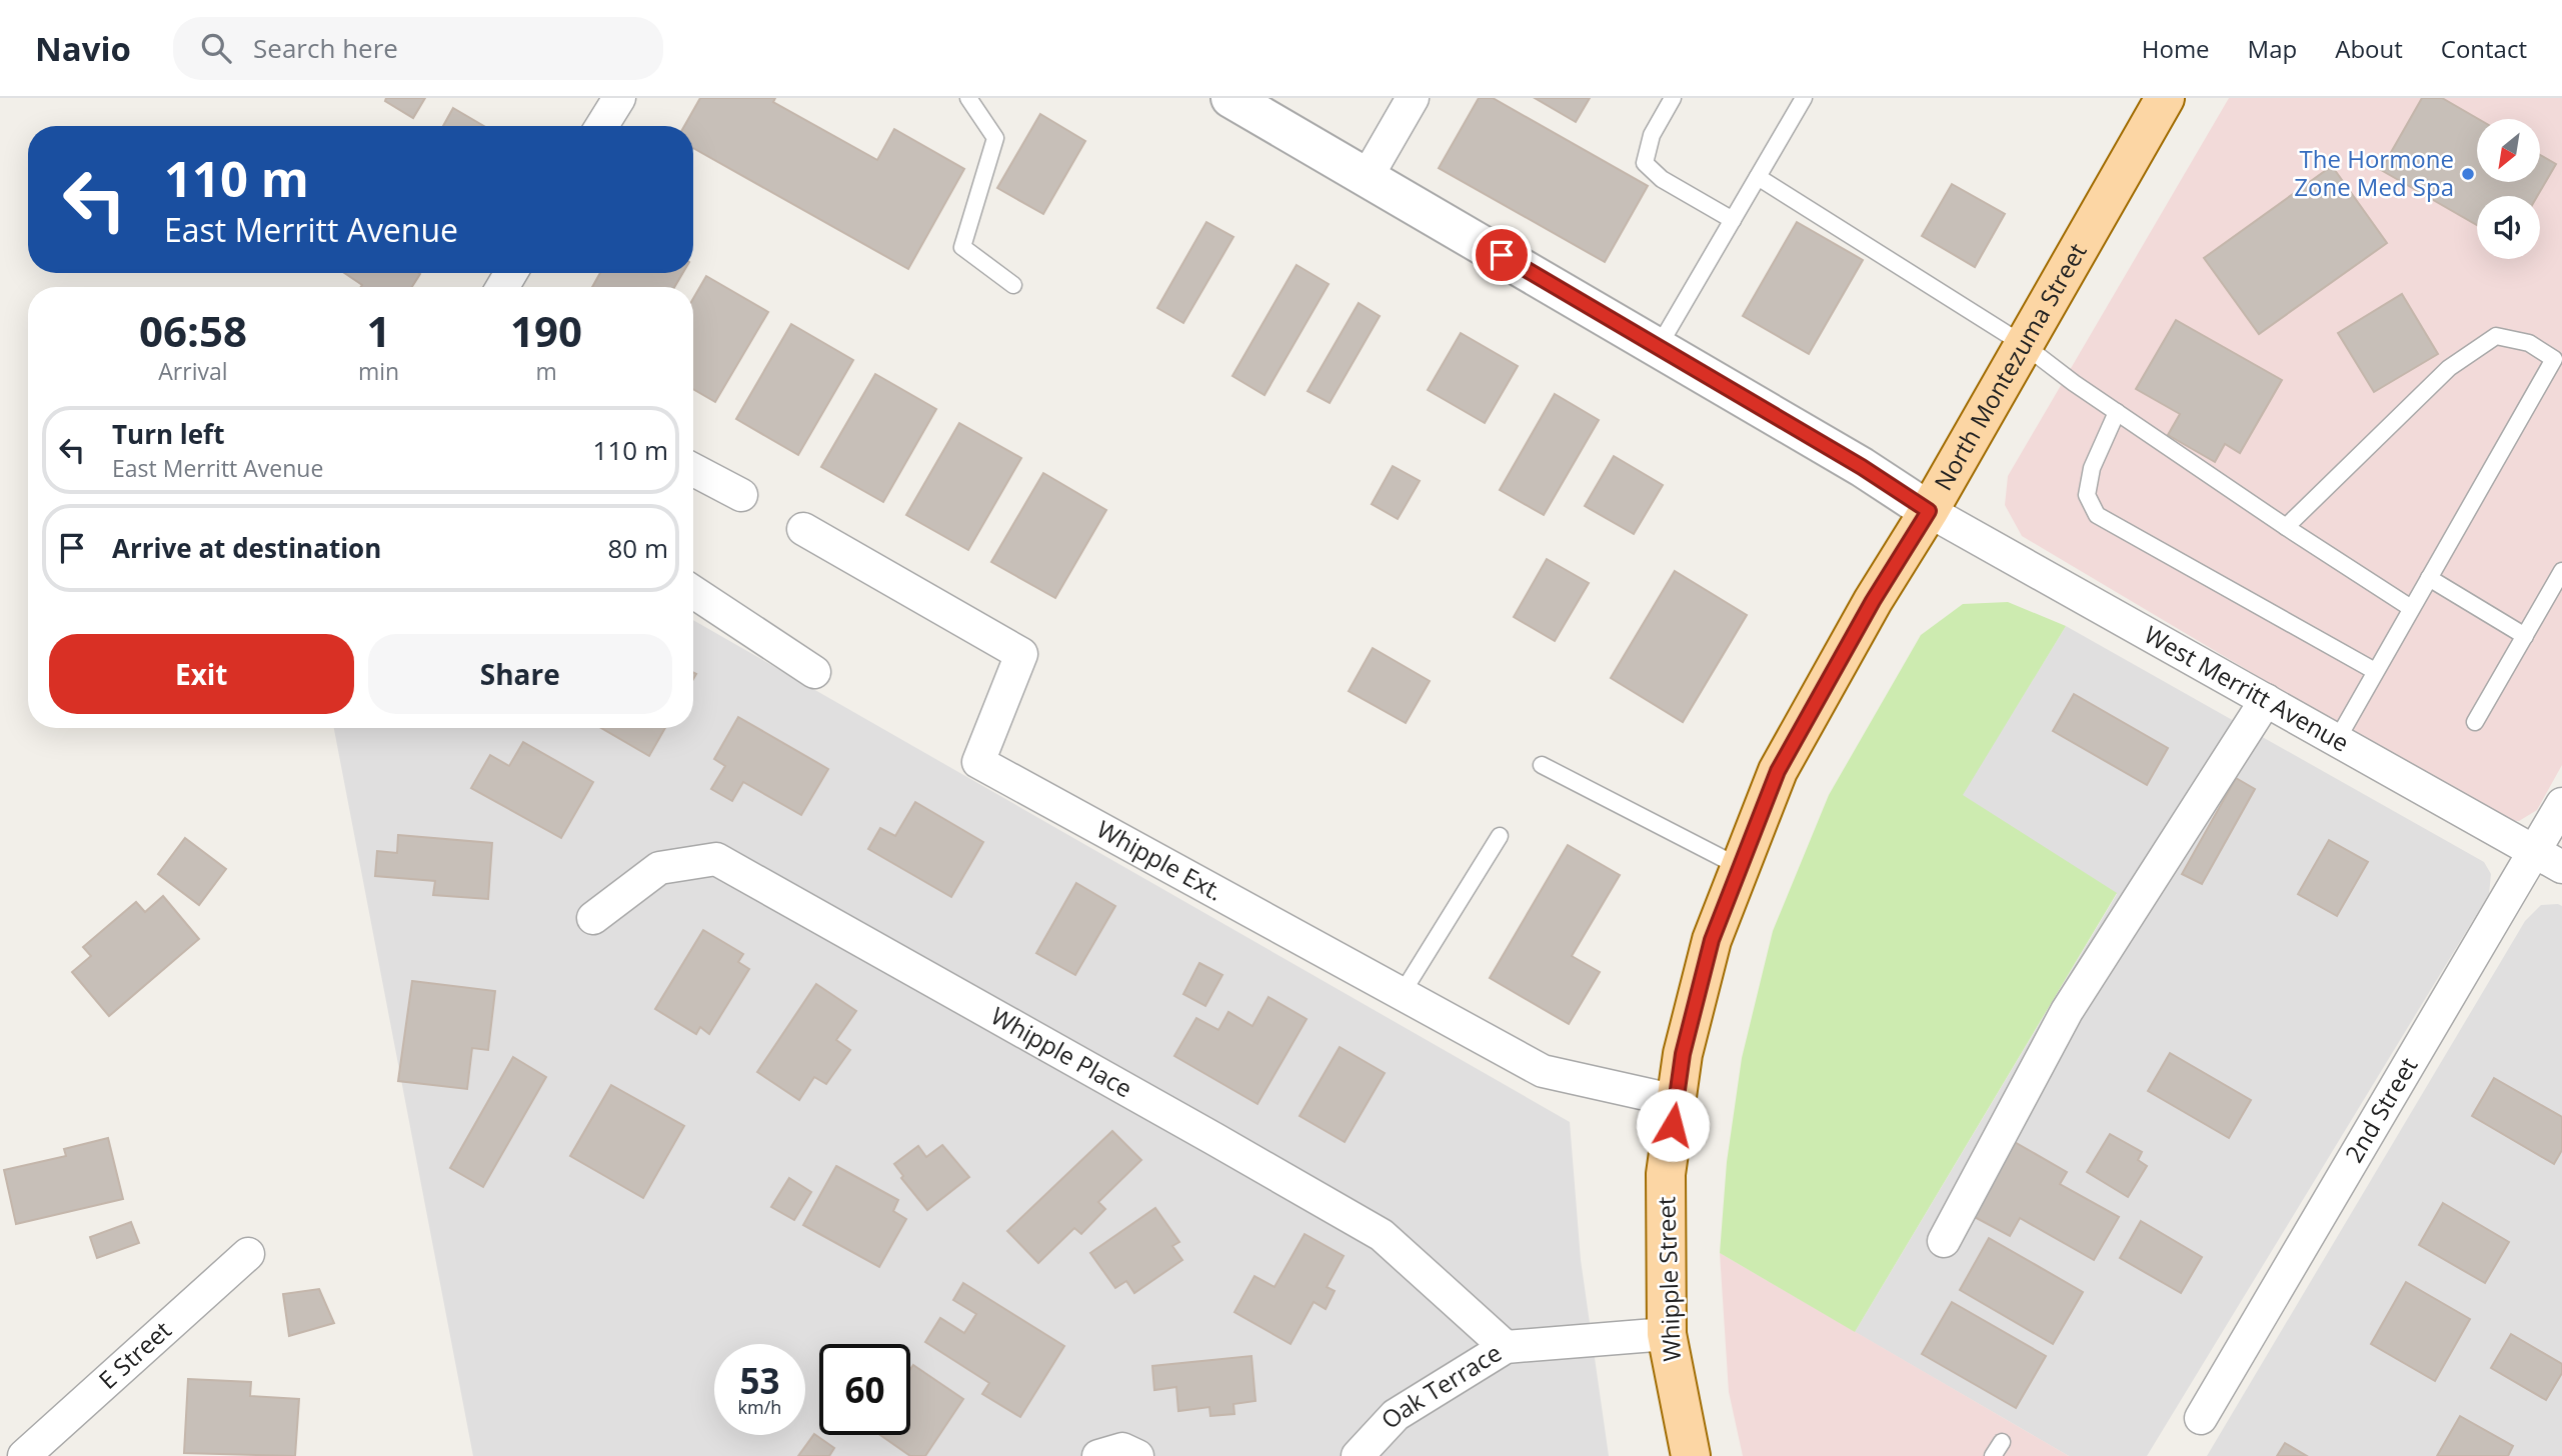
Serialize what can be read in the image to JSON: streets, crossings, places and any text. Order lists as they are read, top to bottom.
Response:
{
  "streets": {
    "main road": ["North Montezuma Street", "Whipple Street"],
    "street": [
      "West Merritt Avenue",
      "Whipple Ext.",
      "Whipple Place",
      "2nd Street",
      "E Street",
      "Oak Terrace"
    ]
  },
  "crossings": [
    ["North Montezuma Street", "West Merritt Avenue"],
    ["North Montezuma Street", "Whipple Ext."],
    ["North Montezuma Street", "Whipple Street"],
    ["West Merritt Avenue", "2nd Street"],
    ["Whipple Ext.", "Whipple Street"],
    ["Whipple Place", "Oak Terrace"],
    ["Whipple Street", "Oak Terrace"]
  ],
  "places": ["The Hormone Zone Med Spa"],
  "north": "bottom left",
  "page": {
    "header": "Navio",
    "search": "Search here",
    "nav": [
      "Home",
      "Map",
      "About",
      "Contact"
    ],
    "turn": ["110 m", "East Merritt Avenue"],
    "eta": [
      "06:58",
      "Arrival",
      "1",
      "min",
      "190",
      "m"
    ],
    "list": [
      {
        "name": "Turn left",
        "note": "East Merritt Avenue",
        "value": "110 m"
      },
      {
        "name": "Arrive at destination",
        "value": "80 m"
      }
    ],
    "buttons": ["Exit", "Share"],
    "speed": "53 km/h",
    "limit": "60"
  }
}
